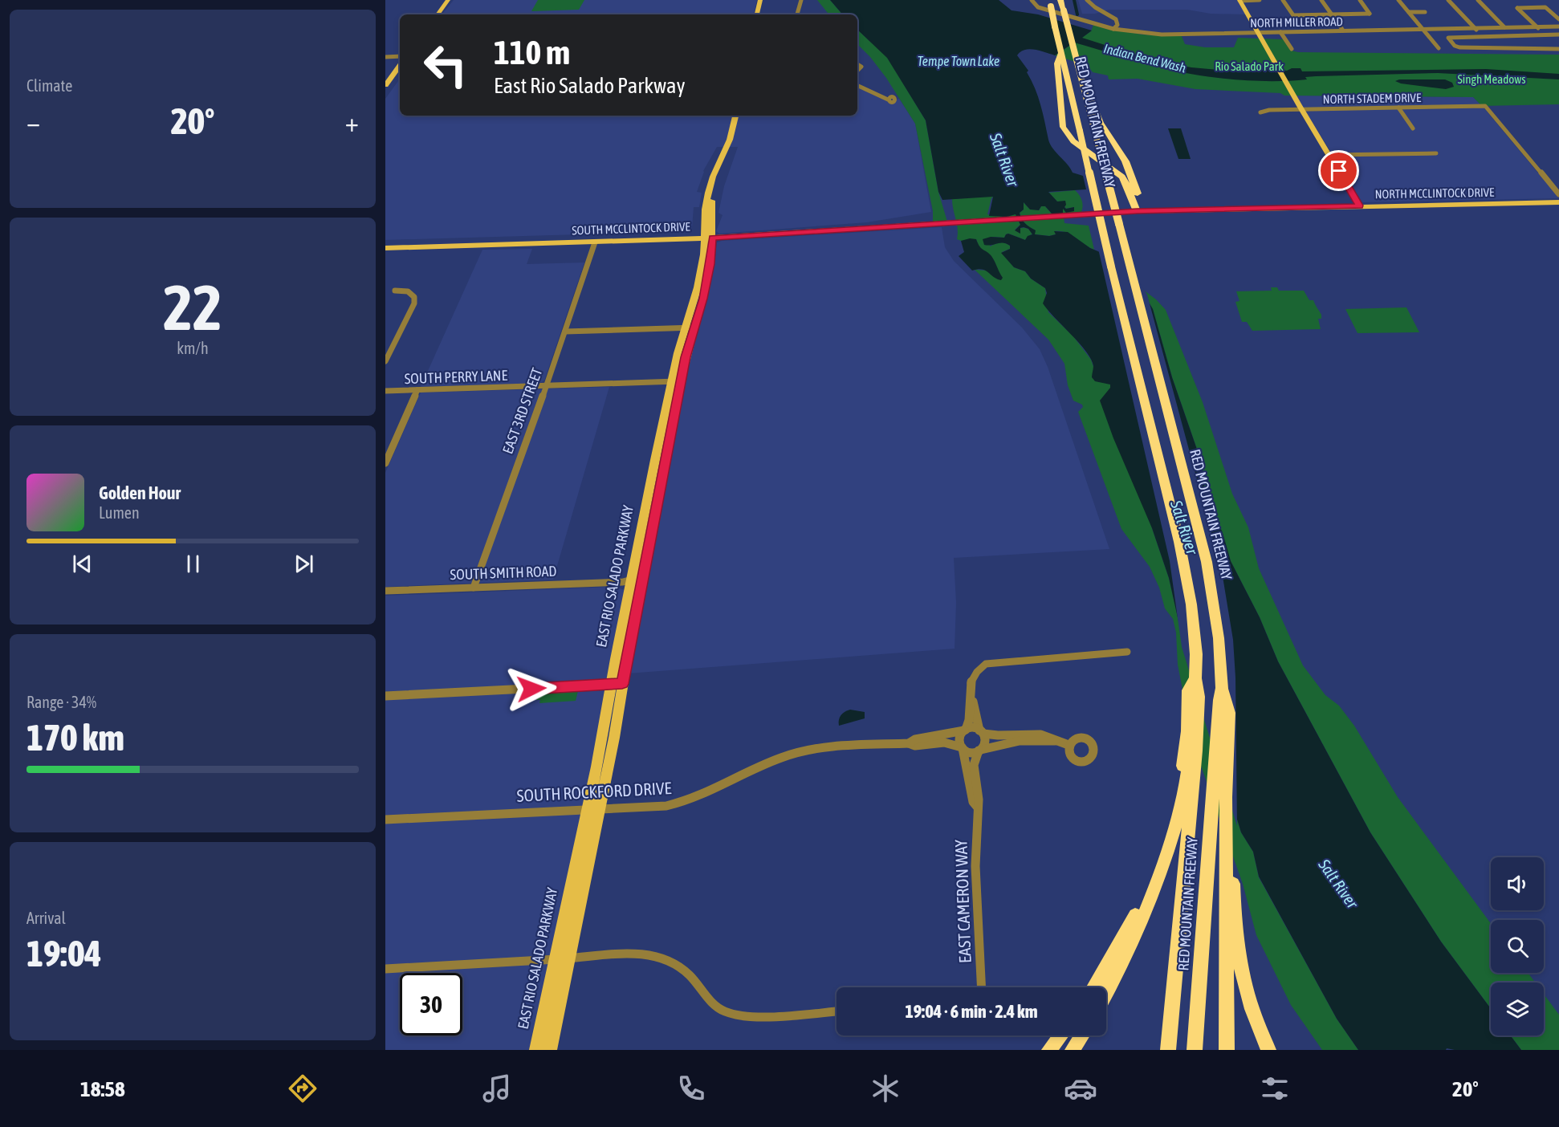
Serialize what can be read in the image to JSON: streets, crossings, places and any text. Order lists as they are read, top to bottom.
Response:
{
  "streets": {
    "highway": ["RED MOUNTAIN FREEWAY"],
    "main road": ["NORTH MCCLINTOCK DRIVE", "SOUTH MCCLINTOCK DRIVE", "EAST RIO SALADO PARKWAY"],
    "street": [
      "NORTH MILLER ROAD",
      "NORTH STADEM DRIVE",
      "SOUTH PERRY LANE",
      "EAST 3RD STREET",
      "SOUTH SMITH ROAD",
      "SOUTH ROCKFORD DRIVE",
      "EAST CAMERON WAY"
    ]
  },
  "crossings": [
    ["NORTH MCCLINTOCK DRIVE", "SOUTH MCCLINTOCK DRIVE"],
    ["SOUTH MCCLINTOCK DRIVE", "EAST 3RD STREET"],
    ["SOUTH MCCLINTOCK DRIVE", "EAST RIO SALADO PARKWAY"],
    ["SOUTH PERRY LANE", "EAST 3RD STREET"],
    ["SOUTH PERRY LANE", "EAST RIO SALADO PARKWAY"],
    ["EAST 3RD STREET", "SOUTH SMITH ROAD"],
    ["SOUTH SMITH ROAD", "EAST RIO SALADO PARKWAY"],
    ["EAST RIO SALADO PARKWAY", "SOUTH ROCKFORD DRIVE"],
    ["SOUTH ROCKFORD DRIVE", "EAST CAMERON WAY"]
  ],
  "water": ["Indian Bend Wash", "Tempe Town Lake", "Salt River"],
  "parks": ["Rio Salado Park", "Singh Meadows"],
  "page": {
    "tile": [
      "Climate",
      ["22", "km/h"],
      ["Range · 34%", "170 km"],
      ["Arrival", "19:04"]
    ],
    "turn": ["110 m", "East Rio Salado Parkway"],
    "heat": ["−", "20°", "+"],
    "song": ["Golden Hour", "Lumen"],
    "limit": "30",
    "trip": "19:04 · 6 min · 2.4 km",
    "tabs": ["18:58", "20°"]
  }
}
